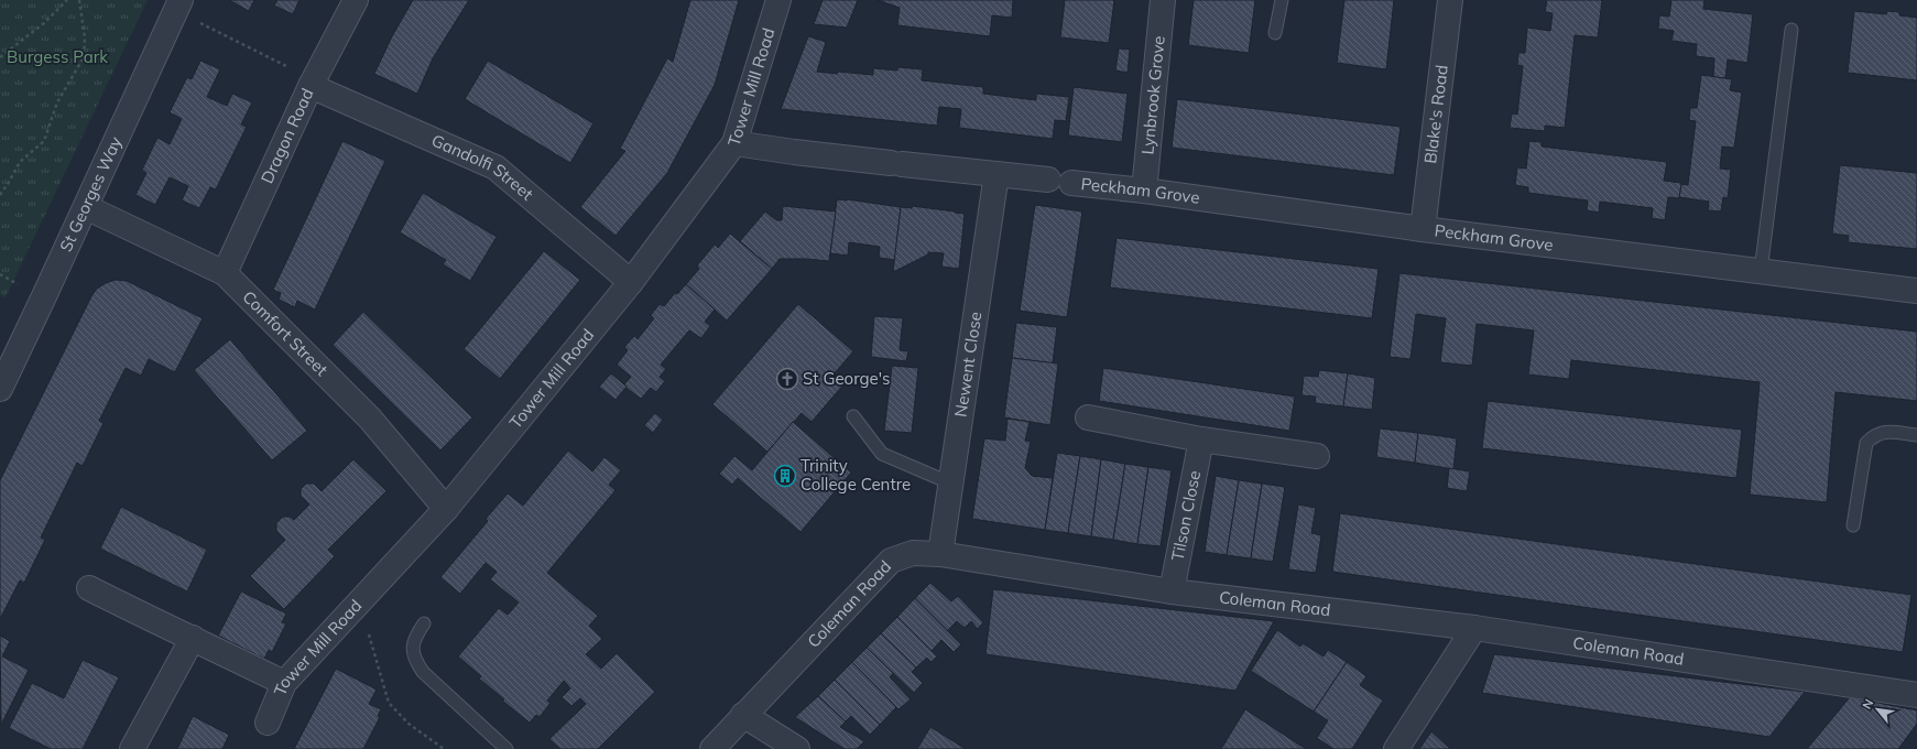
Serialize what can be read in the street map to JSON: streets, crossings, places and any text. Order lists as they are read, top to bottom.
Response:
{
  "streets": {
    "street": [
      "Tower Mill Road",
      "Lynbrook Grove",
      "Blake's Road",
      "Dragon Road",
      "Gandolfi Street",
      "Peckham Grove",
      "St Georges Way",
      "Comfort Street",
      "Newent Close",
      "Tilson Close",
      "Coleman Road"
    ]
  },
  "crossings": [
    ["Tower Mill Road", "Gandolfi Street"],
    ["Tower Mill Road", "Comfort Street"],
    ["Lynbrook Grove", "Peckham Grove"],
    ["Blake's Road", "Peckham Grove"],
    ["Dragon Road", "Gandolfi Street"],
    ["Dragon Road", "Comfort Street"],
    ["Peckham Grove", "Newent Close"],
    ["St Georges Way", "Comfort Street"],
    ["Newent Close", "Coleman Road"],
    ["Tilson Close", "Coleman Road"]
  ],
  "parks": ["Burgess Park"],
  "places": {
    "church": ["St George's"],
    "building": ["Trinity College Centre"]
  },
  "north": "top left"
}
